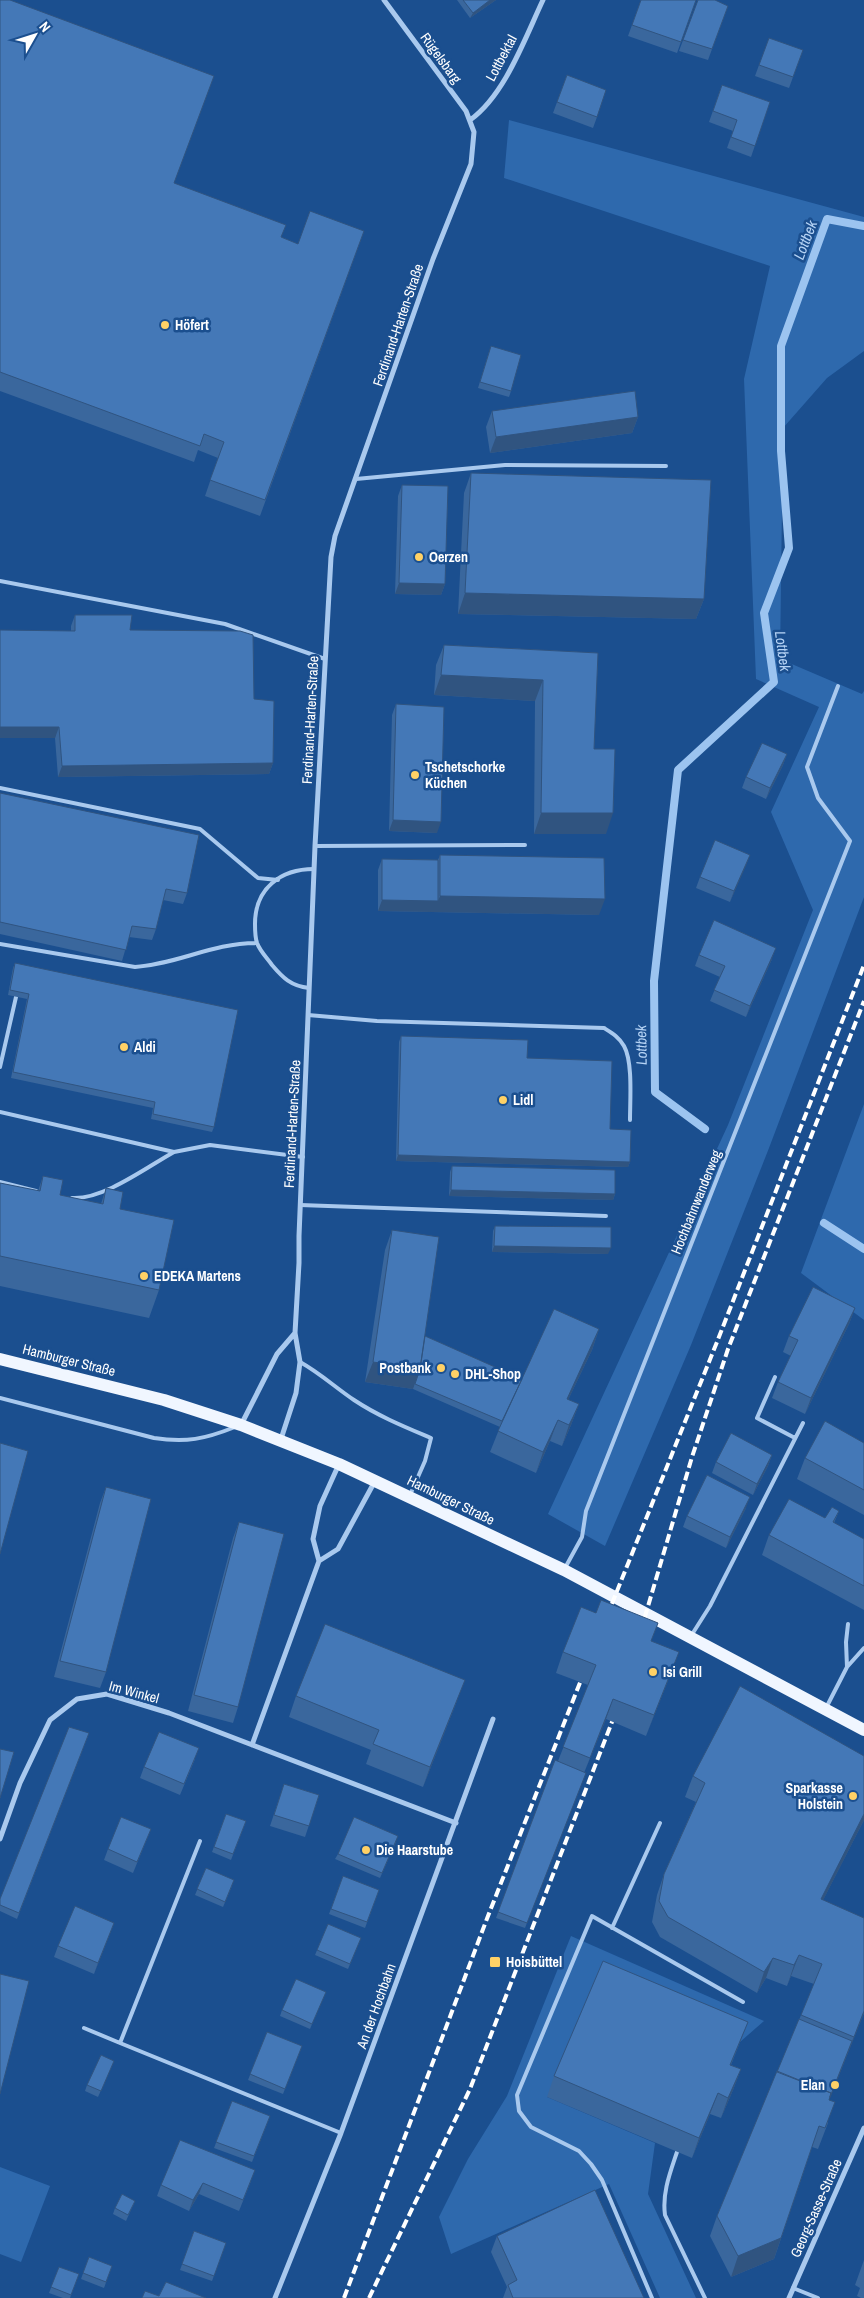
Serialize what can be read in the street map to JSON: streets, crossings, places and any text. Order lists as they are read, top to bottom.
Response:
{
  "streets": {
    "main road": ["Hamburger Straße"],
    "street": [
      "Rügelsbarg",
      "Lottbektal",
      "Ferdinand-Harten-Straße",
      "Im Winkel",
      "An der Hochbahn",
      "Georg-Sasse-Straße"
    ],
    "lane": ["Hochbahnwanderweg"]
  },
  "crossings": [
    ["Rügelsbarg", "Lottbektal"],
    ["Rügelsbarg", "Ferdinand-Harten-Straße"],
    ["Ferdinand-Harten-Straße", "Hamburger Straße"],
    ["Hochbahnwanderweg", "Hamburger Straße"],
    ["Im Winkel", "An der Hochbahn"]
  ],
  "water": ["Lottbek"],
  "places": {
    "other": [
      "Höfert",
      "Oerzen",
      "Tschetschorke Küchen",
      "Aldi",
      "Lidl",
      "EDEKA Martens",
      "Postbank",
      "DHL-Shop",
      "Isi Grill",
      "Sparkasse Holstein",
      "Die Haarstube",
      "Elan"
    ],
    "transit": ["Hoisbüttel"]
  },
  "north": "top right"
}
